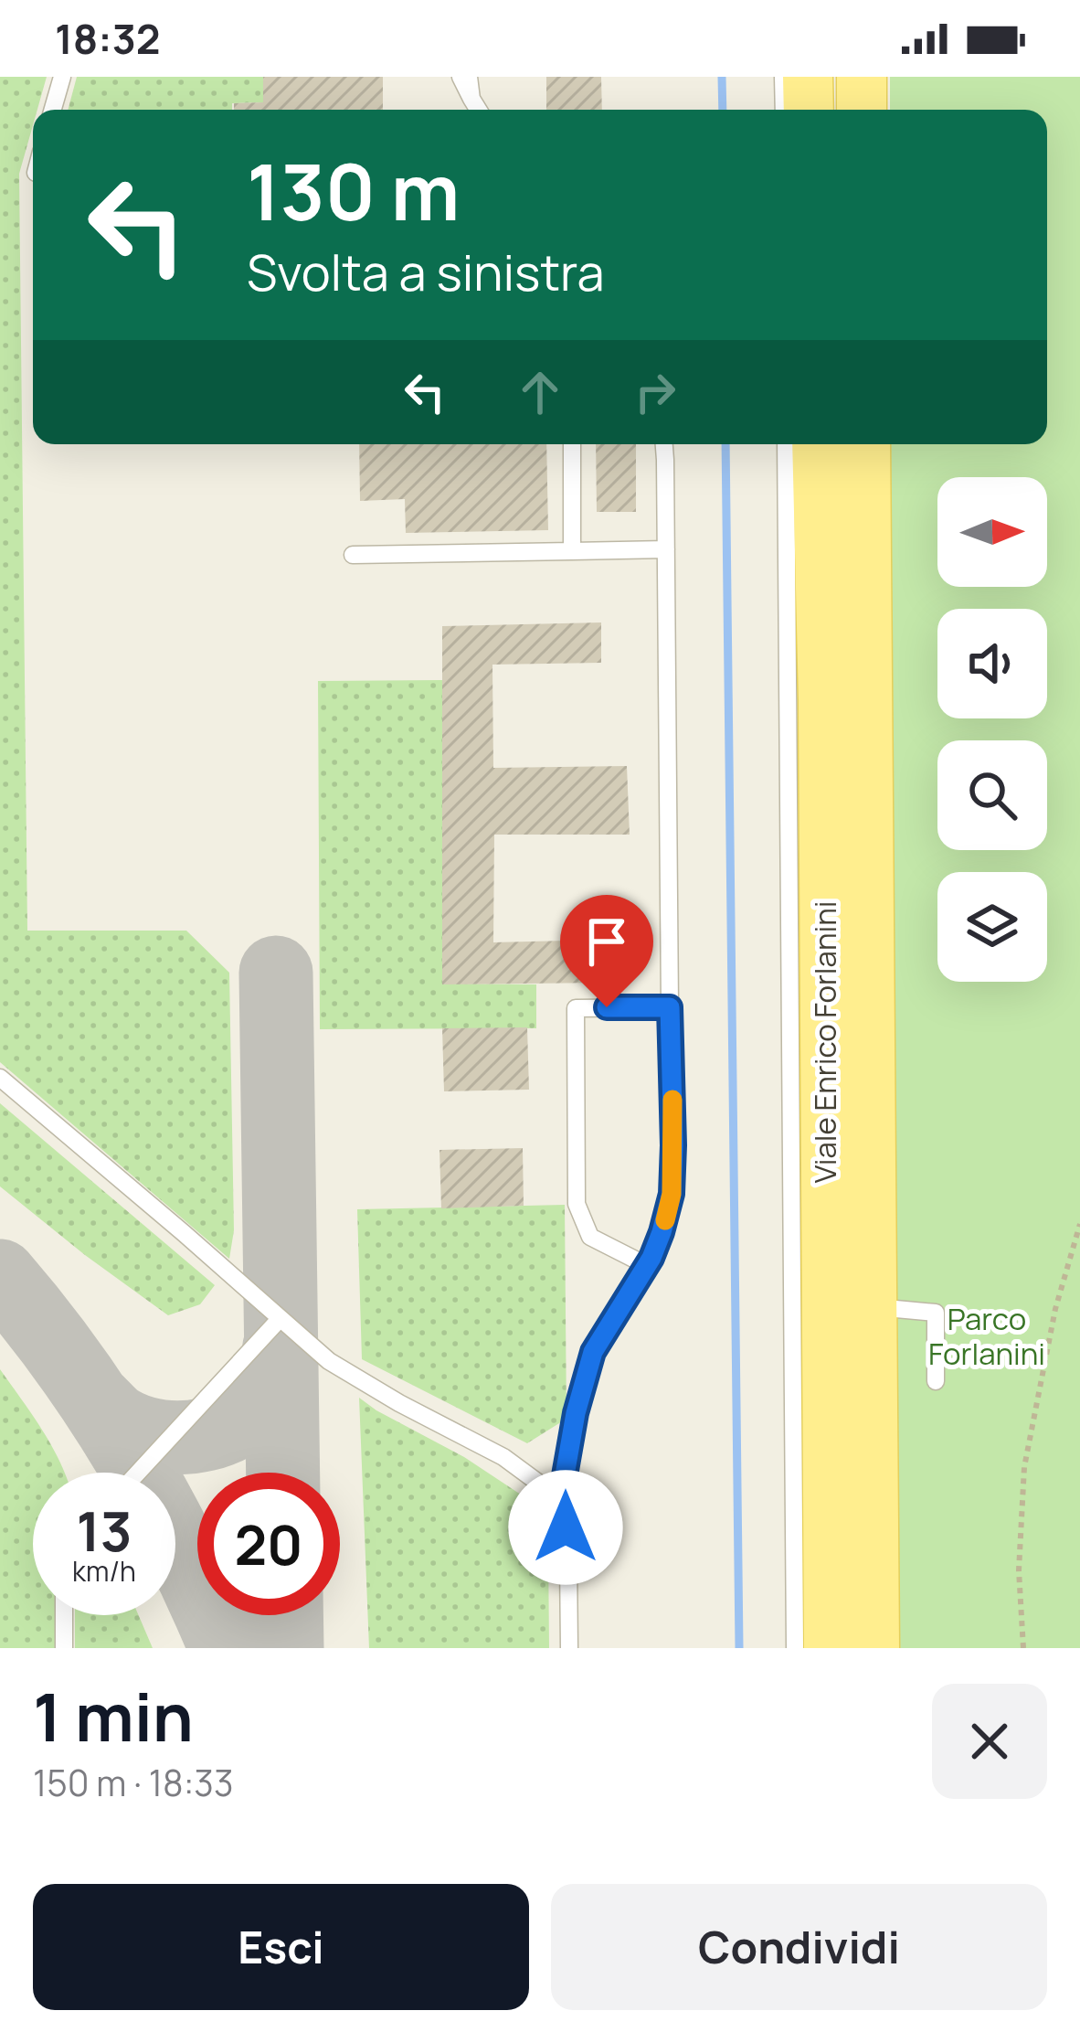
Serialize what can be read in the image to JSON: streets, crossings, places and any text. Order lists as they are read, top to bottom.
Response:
{
  "streets": {
    "main road": ["Viale Enrico Forlanini"]
  },
  "parks": ["Parco Forlanini"],
  "north": "right",
  "page": {
    "status": "18:32",
    "turn": ["130 m", "Svolta a sinistra"],
    "speed": "13 km/h",
    "limit": "20",
    "heading": ["1 min", "150 m · 18:33"],
    "buttons": ["Esci", "Condividi"]
  }
}
